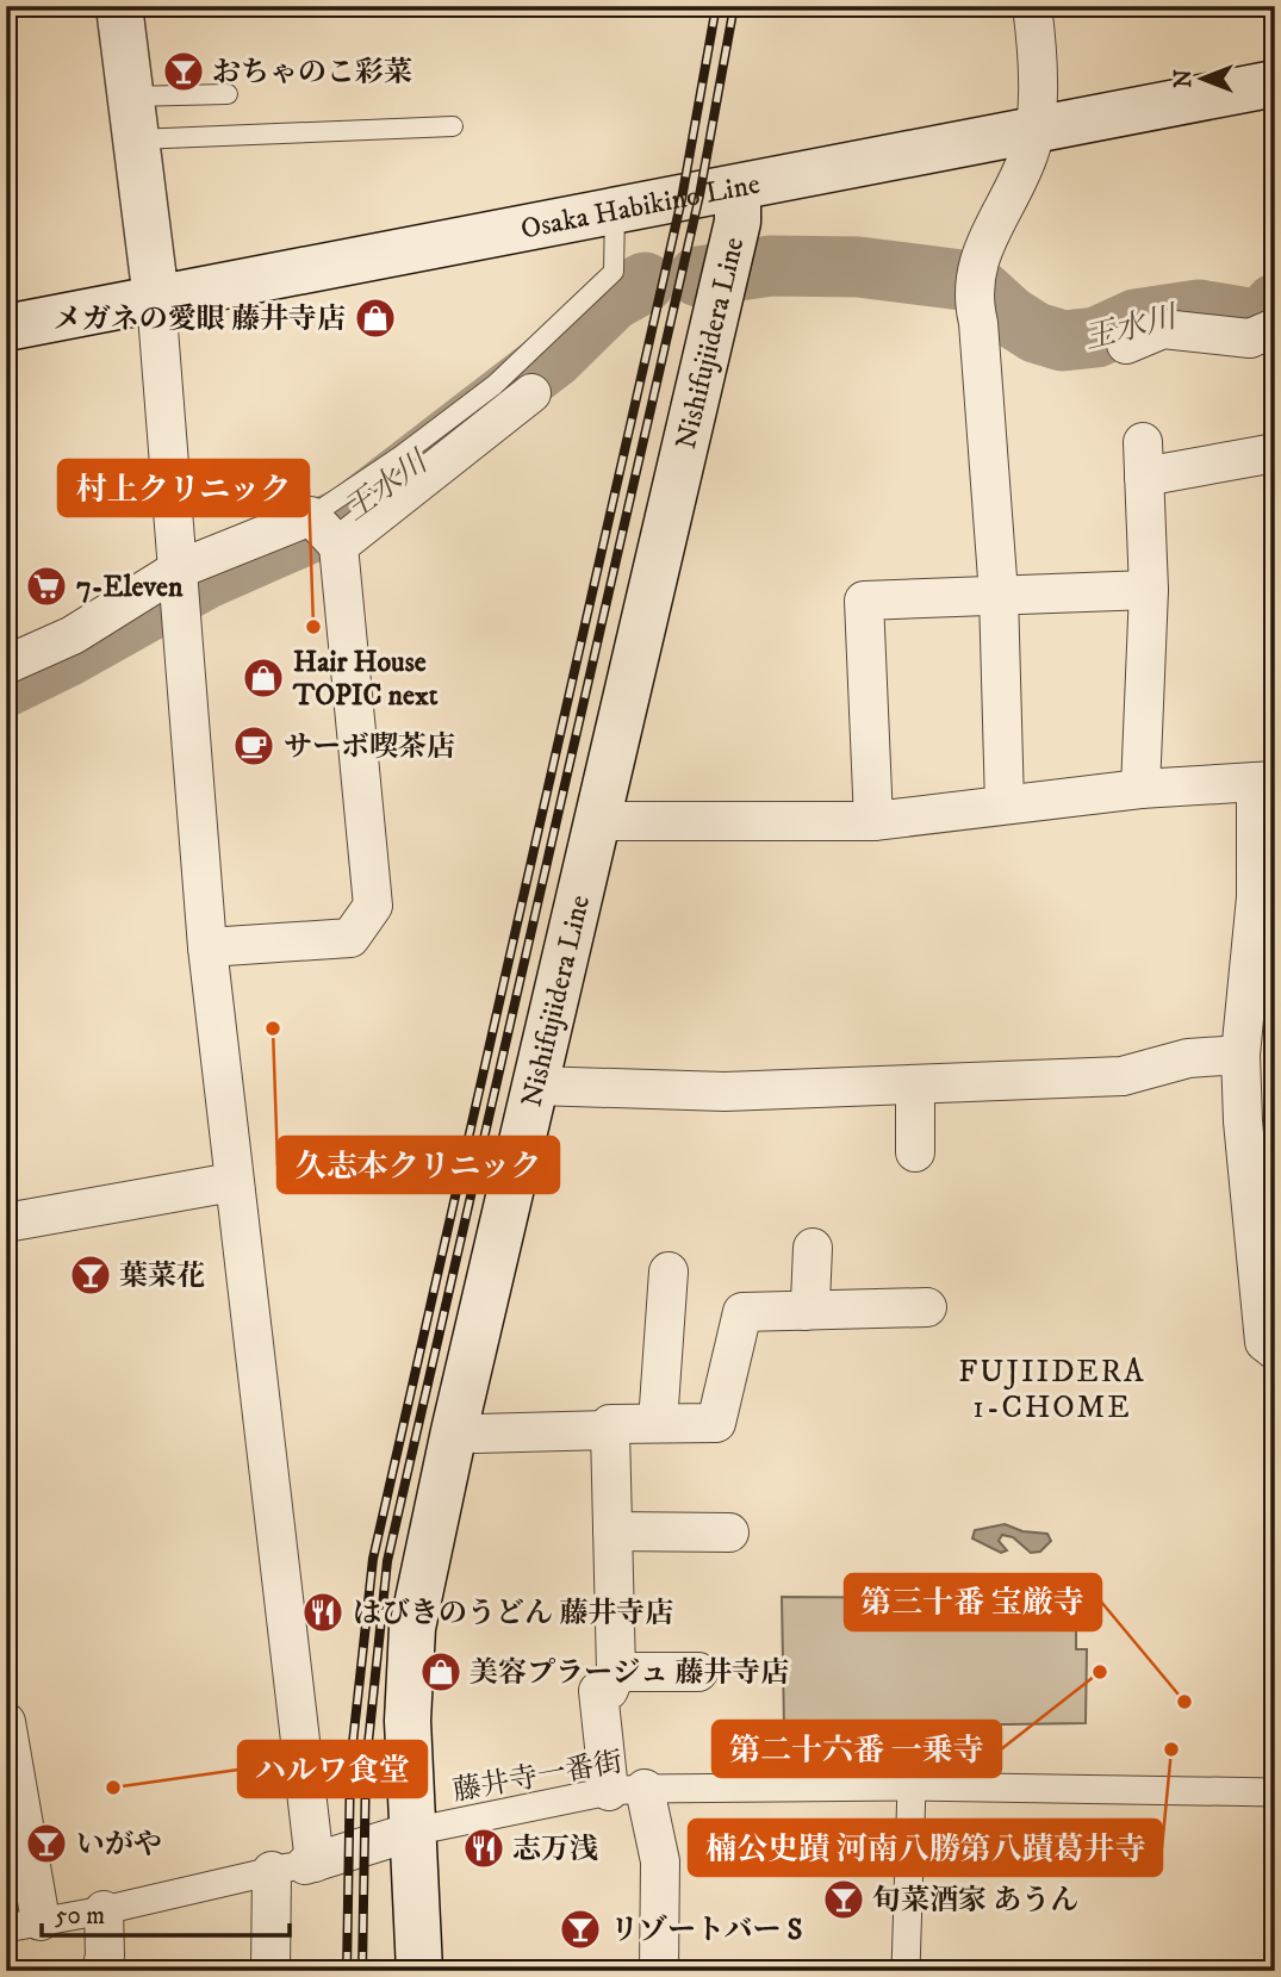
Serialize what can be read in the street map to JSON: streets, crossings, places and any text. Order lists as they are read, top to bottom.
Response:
{
  "streets": {
    "main road": ["Osaka Habikino Line", "Nishifujiidera Line"],
    "street": ["藤井寺一番街"]
  },
  "crossings": [
    ["Osaka Habikino Line", "Nishifujiidera Line"],
    ["Nishifujiidera Line", "藤井寺一番街"]
  ],
  "districts": ["FUJIIDERA 1-CHOME"],
  "water": ["王水川"],
  "places": {
    "bar": [
      "おちゃのこ彩菜",
      "葉菜花",
      "いがや",
      "旬菜酒家 あうん",
      "リゾートバー S"
    ],
    "shop": ["メガネの愛眼 藤井寺店", "Hair House TOPIC next", "美容プラージュ 藤井寺店"],
    "supermarket": ["7-Eleven"],
    "other": [
      "村上クリニック",
      "久志本クリニック",
      "第二十六番 一乗寺",
      "第三十番 宝厳寺",
      "楠公史蹟 河南八勝第八蹟葛井寺",
      "ハルワ食堂"
    ],
    "cafe": ["サーボ喫茶店"],
    "restaurant": ["はびきのうどん 藤井寺店", "志万浅"]
  },
  "scale_bar": "50 m",
  "north": "left"
}
